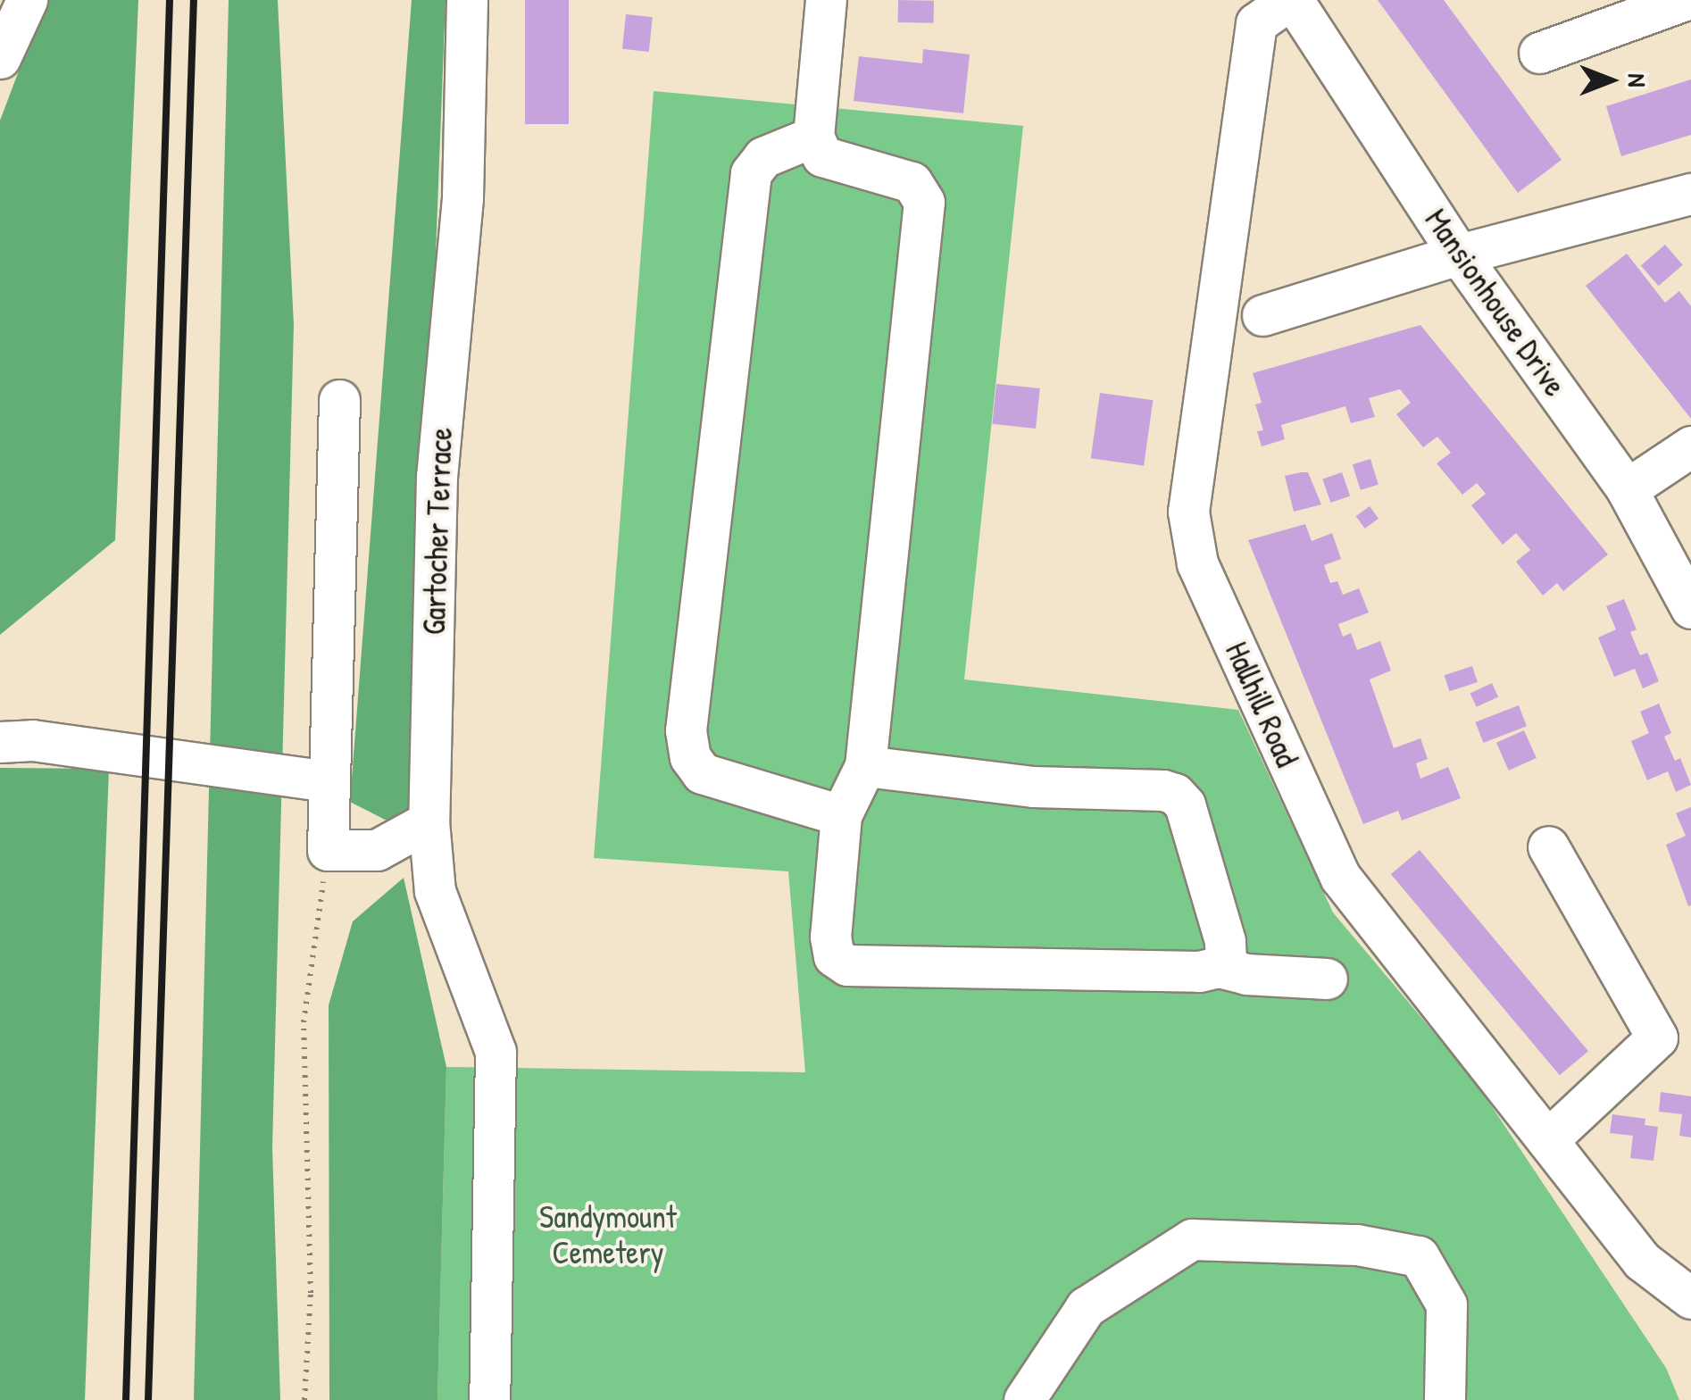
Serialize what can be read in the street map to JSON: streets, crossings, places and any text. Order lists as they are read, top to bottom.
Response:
{
  "streets": {
    "street": ["Mansionhouse Drive", "Gartocher Terrace", "Hallhill Road"]
  },
  "crossings": [
    ["Mansionhouse Drive", "Hallhill Road"]
  ],
  "parks": ["Sandymount Cemetery"],
  "north": "right"
}
